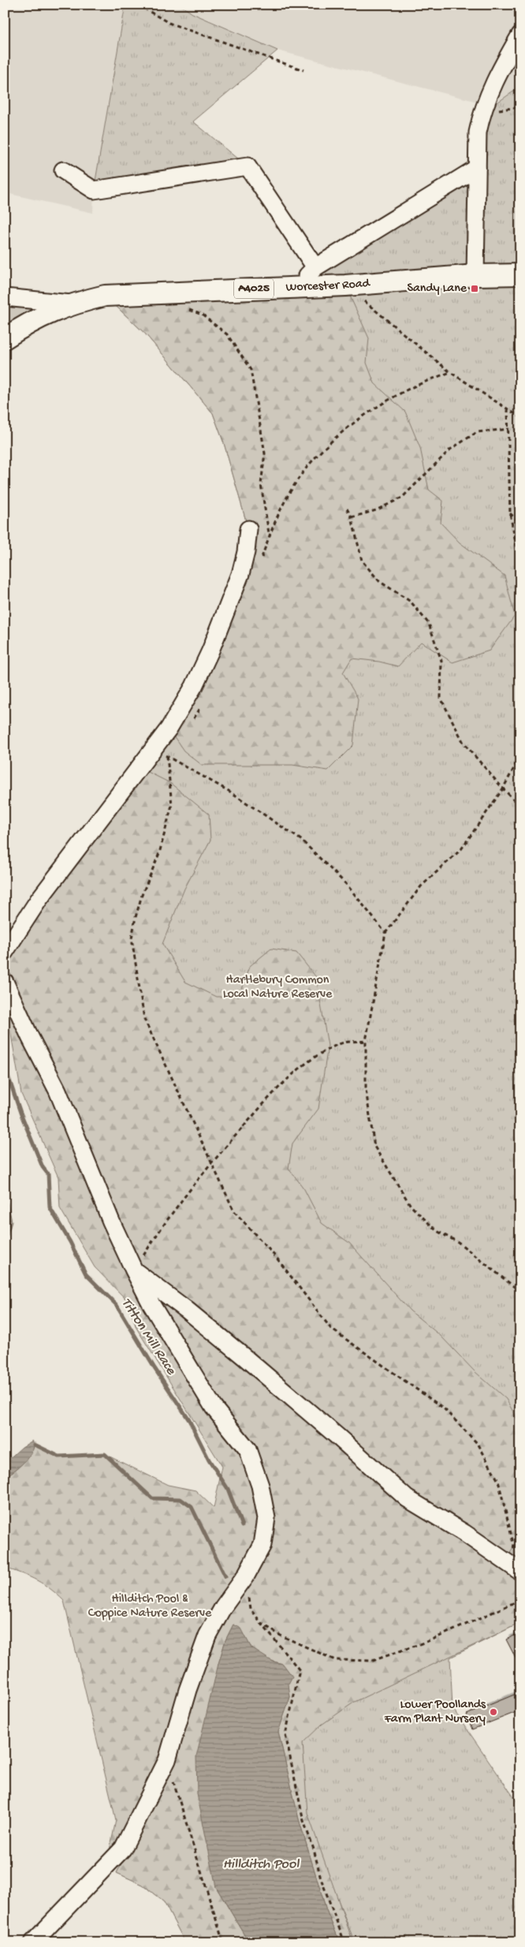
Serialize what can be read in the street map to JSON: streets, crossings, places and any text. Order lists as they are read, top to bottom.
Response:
{
  "streets": {
    "main road": ["Worcester Road", "A4025"]
  },
  "water": ["Titton Mill Race", "Hillditch Pool"],
  "parks": ["Hartlebury Common Local Nature Reserve", "Hillditch Pool & Coppice Nature Reserve"],
  "places": {
    "transit": ["Sandy Lane"],
    "other": ["Lower Poollands Farm Plant Nursery"]
  }
}
